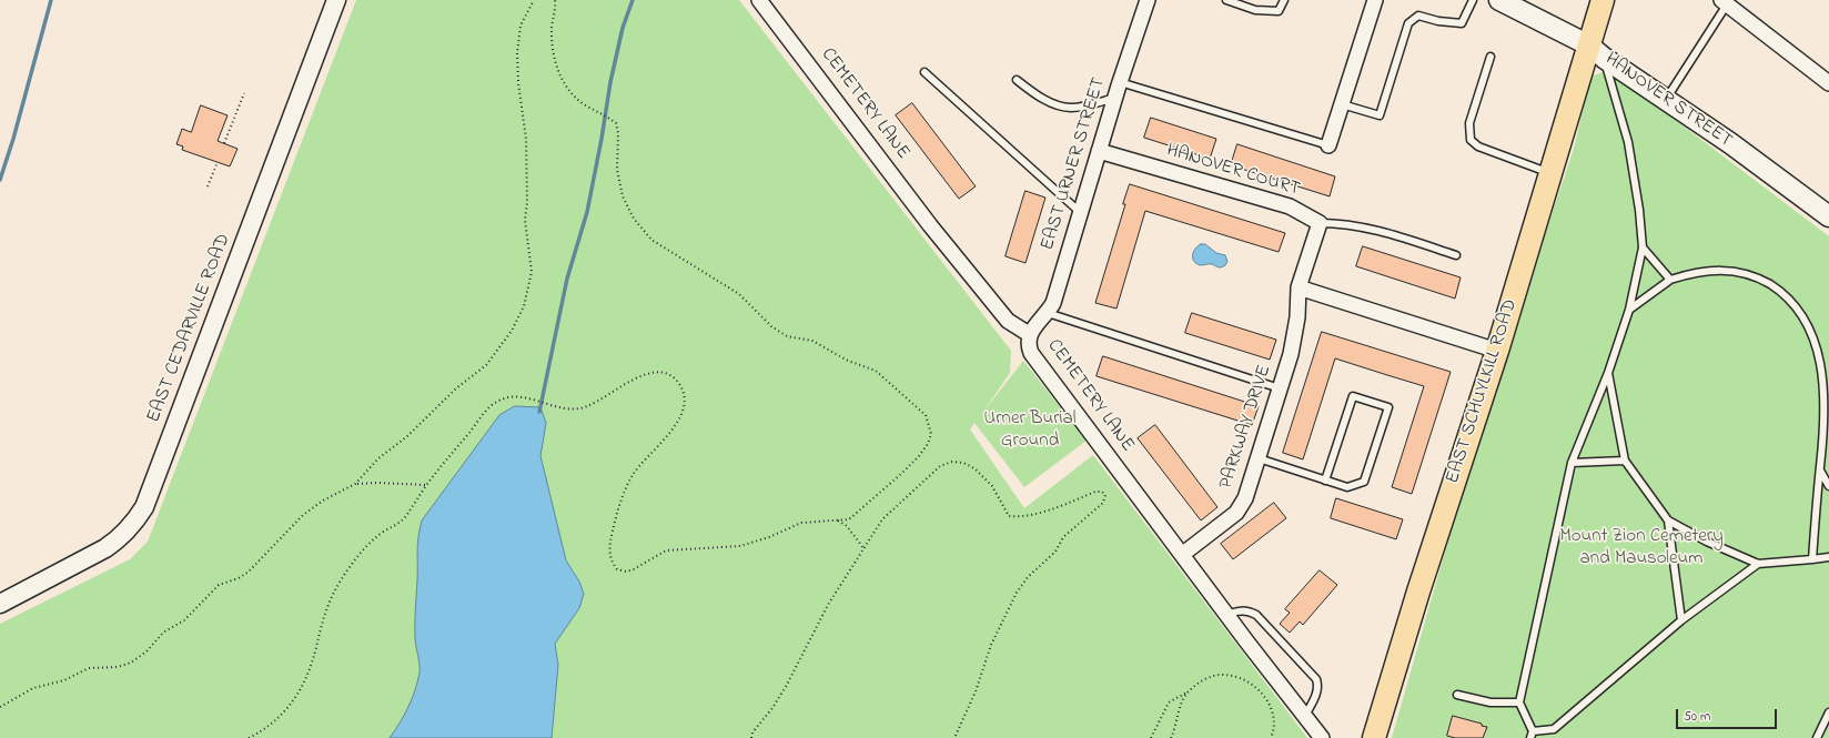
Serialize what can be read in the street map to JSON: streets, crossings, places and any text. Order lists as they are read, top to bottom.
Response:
{
  "streets": {
    "main road": ["HANOVER STREET", "EAST SCHUYLKILL ROAD"],
    "street": [
      "CEMETERY LANE",
      "EAST URNER STREET",
      "HANOVER COURT",
      "EAST CEDARVILLE ROAD",
      "PARKWAY DRIVE"
    ]
  },
  "crossings": [
    ["HANOVER STREET", "EAST SCHUYLKILL ROAD"],
    ["CEMETERY LANE", "EAST URNER STREET"],
    ["CEMETERY LANE", "PARKWAY DRIVE"],
    ["EAST URNER STREET", "HANOVER COURT"]
  ],
  "parks": ["Urner Burial Ground", "Mount Zion Cemetery and Mausoleum"],
  "scale_bar": "50 m"
}
